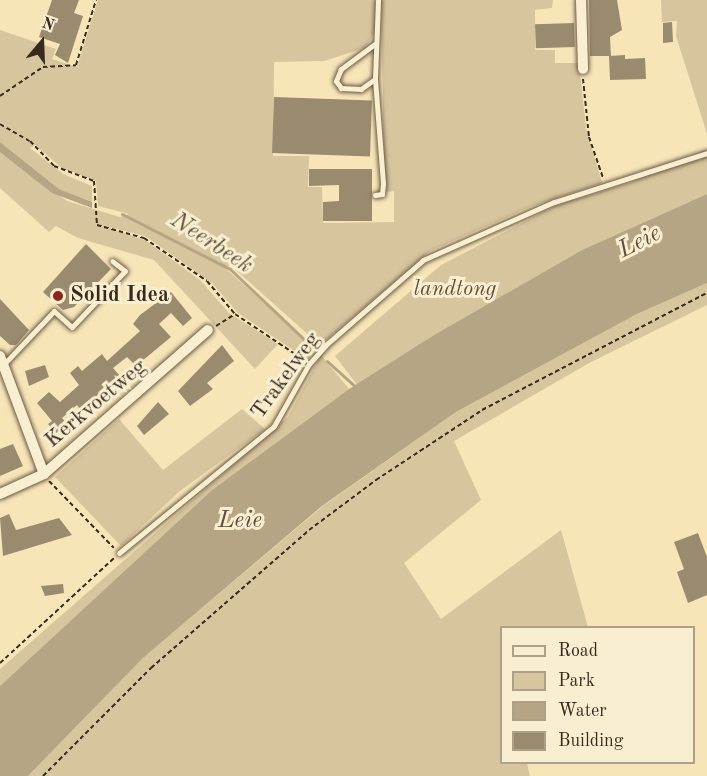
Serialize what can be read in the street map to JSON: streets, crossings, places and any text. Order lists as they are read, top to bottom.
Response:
{
  "streets": {
    "street": ["Kerkvoetweg"],
    "lane": ["Trakelweg"]
  },
  "water": ["Leie", "Neerbeek"],
  "parks": ["landtong"],
  "places": ["Solid Idea"],
  "legend": [
    "Road",
    "Park",
    "Water",
    "Building"
  ],
  "north": "top"
}
